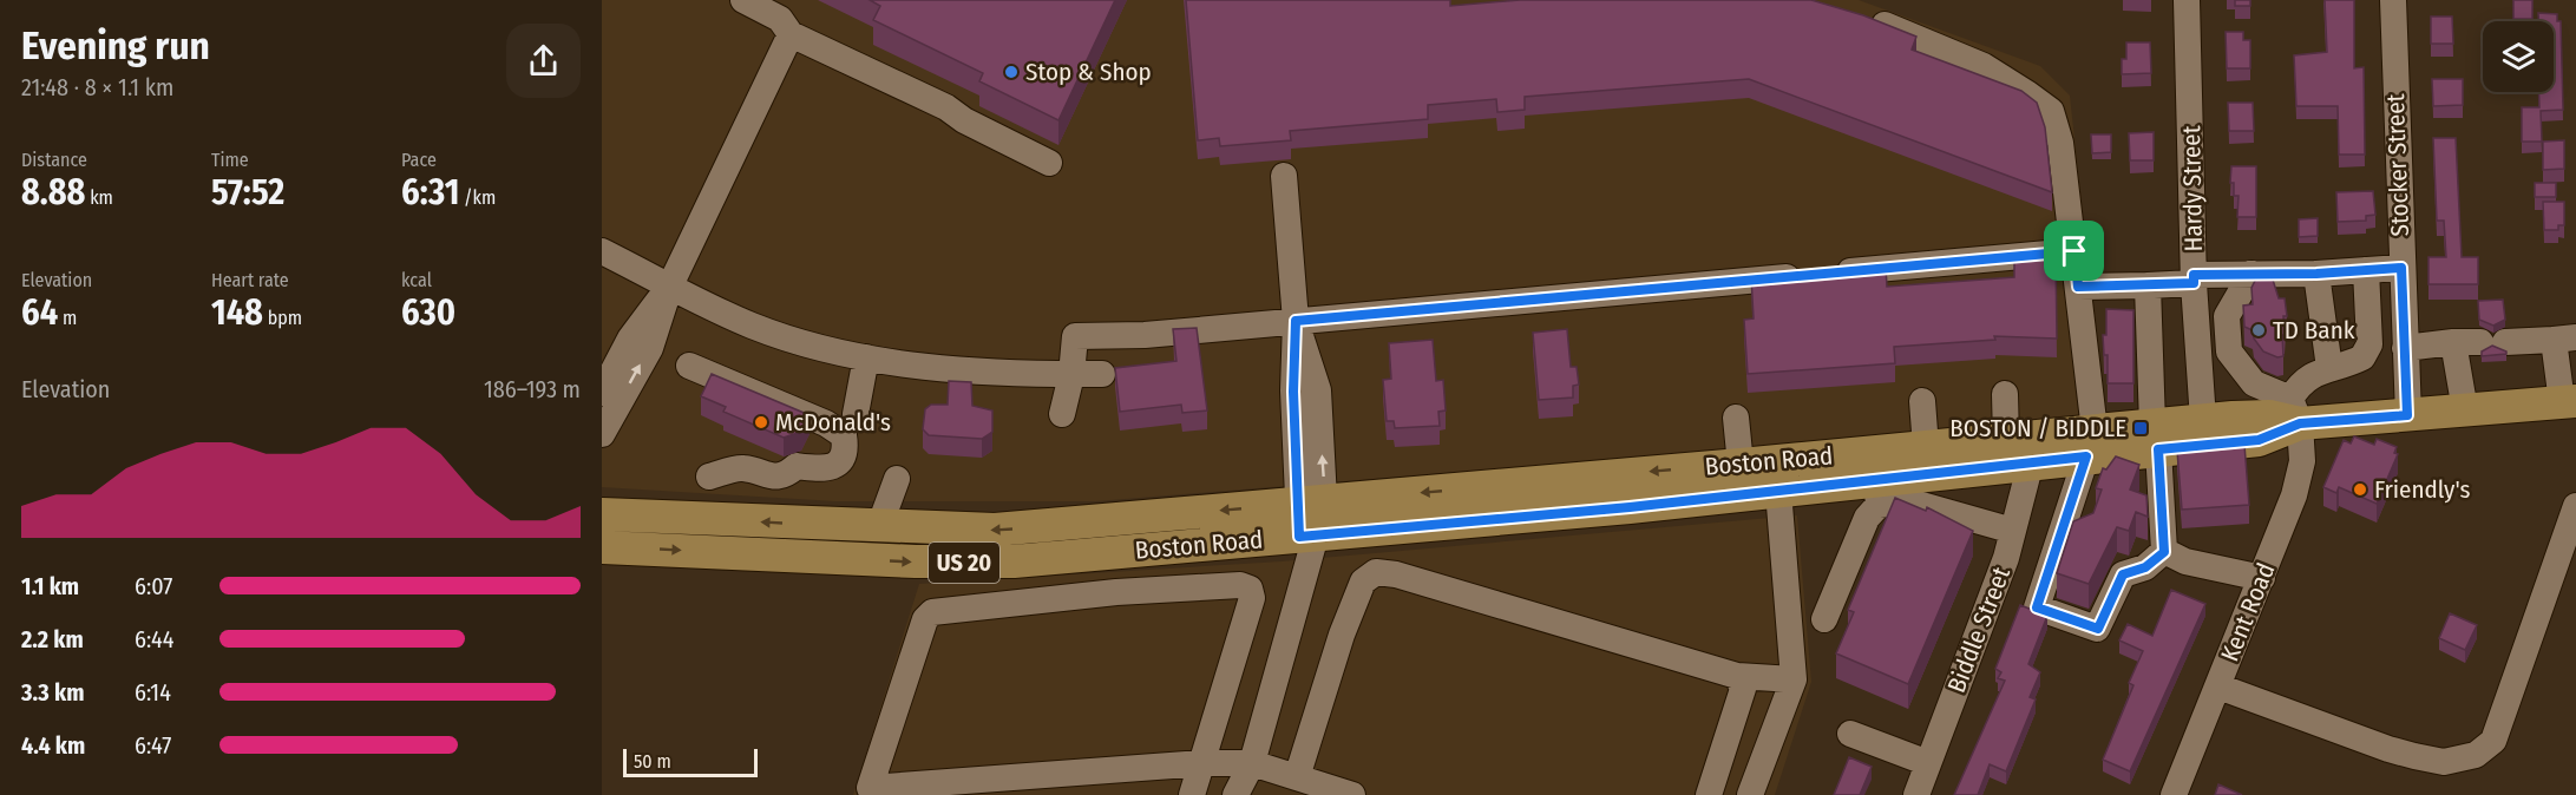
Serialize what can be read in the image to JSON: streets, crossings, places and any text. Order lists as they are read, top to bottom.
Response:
{
  "streets": {
    "main road": ["Boston Road", "US 20"],
    "street": [
      "Stocker Street",
      "Hardy Street",
      "Kent Road",
      "Biddle Street"
    ]
  },
  "crossings": [
    ["Stocker Street", "Boston Road"],
    ["Hardy Street", "Boston Road"],
    ["Boston Road", "Kent Road"],
    ["Boston Road", "Biddle Street"]
  ],
  "places": {
    "other": [
      "Stop & Shop",
      "TD Bank",
      "McDonald's",
      "Friendly's"
    ],
    "transit": ["BOSTON / BIDDLE"]
  },
  "scale_bar": "50 m",
  "page": {
    "heading": ["Evening run", "21:48 · 8 × 1.1 km"],
    "stats": [
      ["Distance", "8.88 km"],
      ["Time", "57:52"],
      ["Pace", "6:31 /km"],
      ["Elevation", "64 m"],
      ["Heart rate", "148 bpm"],
      ["kcal", "630"]
    ],
    "chart": ["Elevation", "186–193 m"],
    "list": [
      {
        "name": "1.1 km",
        "note": "6:07"
      },
      {
        "name": "2.2 km",
        "note": "6:44"
      },
      {
        "name": "3.3 km",
        "note": "6:14"
      },
      {
        "name": "4.4 km",
        "note": "6:47"
      }
    ],
    "scale": "50 m"
  }
}
